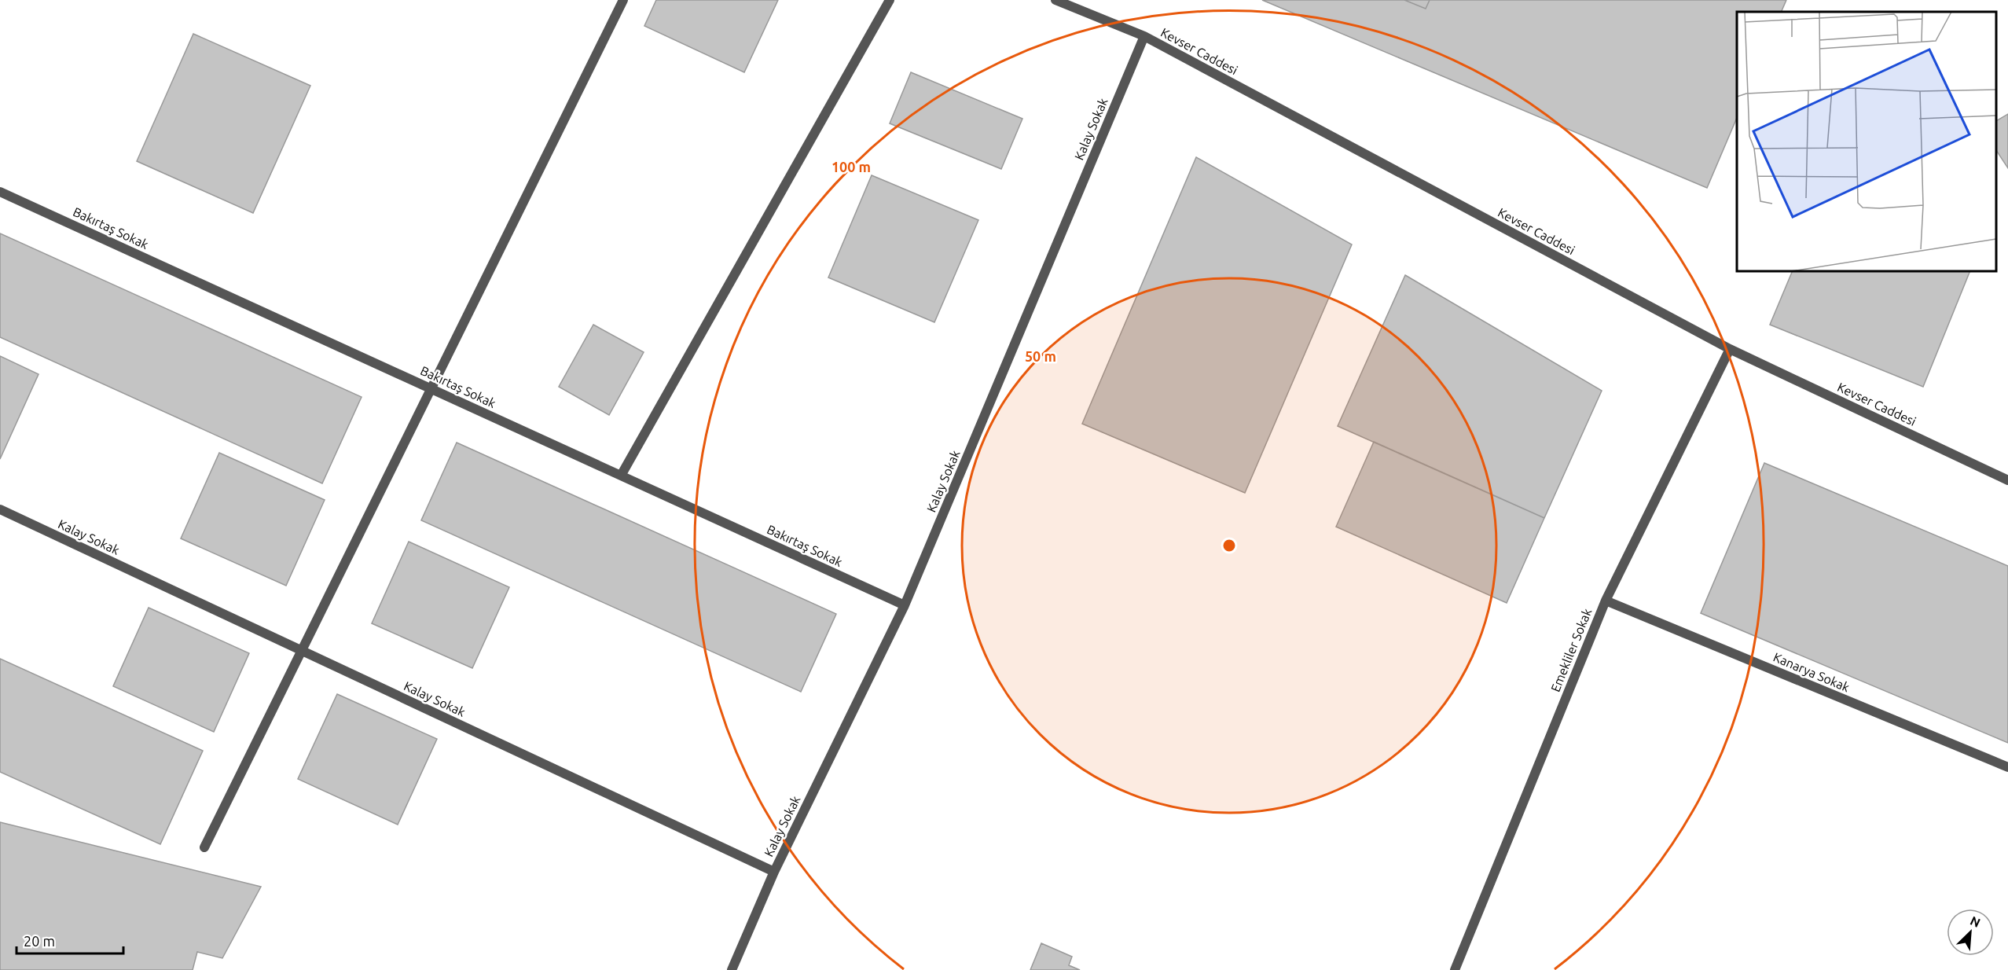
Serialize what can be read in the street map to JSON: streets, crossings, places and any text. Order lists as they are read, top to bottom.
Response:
{
  "streets": {
    "street": [
      "Kevser Caddesi",
      "Kalay Sokak",
      "Bakırtaş Sokak",
      "Emekliler Sokak",
      "Kanarya Sokak"
    ]
  },
  "crossings": [
    ["Kevser Caddesi", "Kalay Sokak"],
    ["Kevser Caddesi", "Emekliler Sokak"],
    ["Kalay Sokak", "Bakırtaş Sokak"],
    ["Emekliler Sokak", "Kanarya Sokak"]
  ],
  "scale_bar": "20 m",
  "north": "top right",
  "rings": ["100 m", "50 m"]
}
